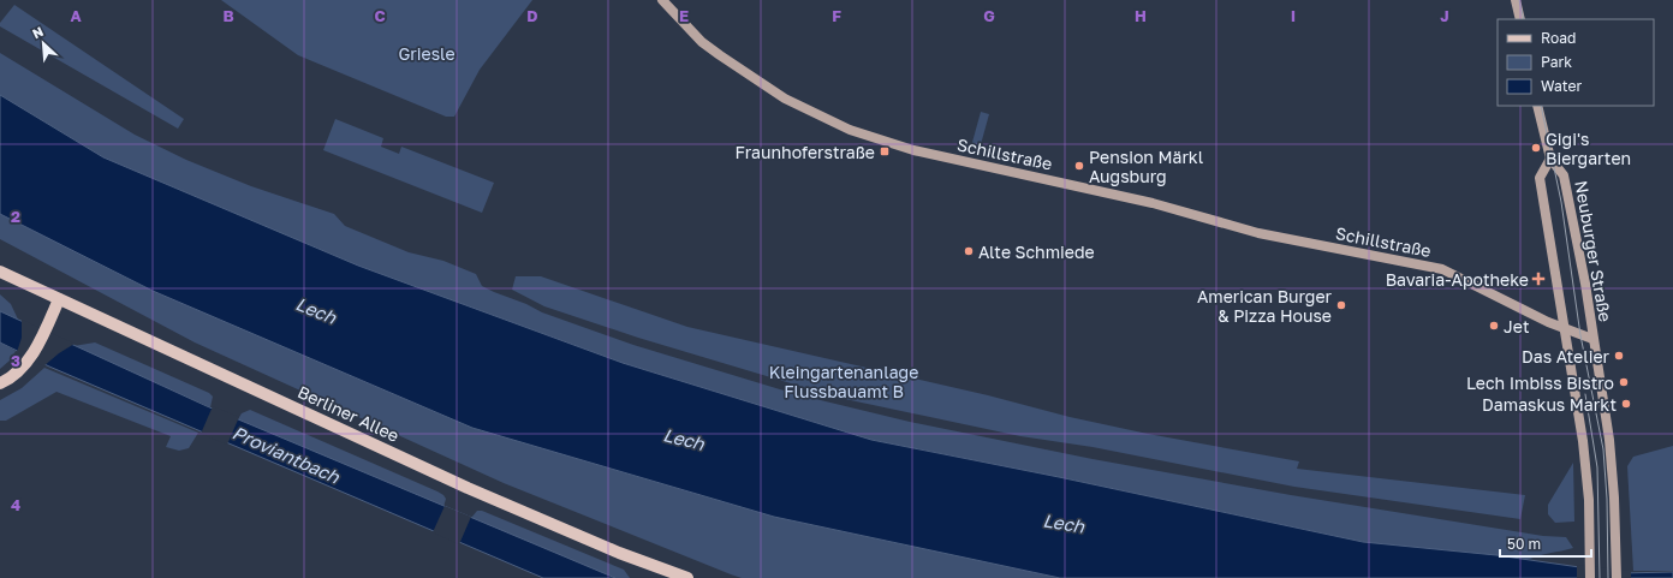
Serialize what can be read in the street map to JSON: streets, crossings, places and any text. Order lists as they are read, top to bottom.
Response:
{
  "streets": {
    "main road": ["Berliner Allee"],
    "street": ["Schillstraße", "Neuburger Straße"]
  },
  "crossings": [
    ["Schillstraße", "Neuburger Straße"]
  ],
  "water": ["Lech", "Proviantbach"],
  "parks": ["Griesle", "Kleingartenanlage Flussbauamt B"],
  "places": {
    "other": [
      "Gigi's Biergarten",
      "Pension Märkl Augsburg",
      "Alte Schmiede",
      "American Burger & Pizza House",
      "Jet",
      "Das Atelier",
      "Lech Imbiss Bistro",
      "Damaskus Markt"
    ],
    "transit": ["Fraunhoferstraße"],
    "health": ["Bavaria-Apotheke"]
  },
  "legend": ["Road", "Park", "Water"],
  "scale_bar": "50 m",
  "north": "top left",
  "grid": {
    "columns": [
      "A",
      "B",
      "C",
      "D",
      "E",
      "F",
      "G",
      "H",
      "I",
      "J"
    ],
    "rows": ["2", "3", "4"]
  }
}
